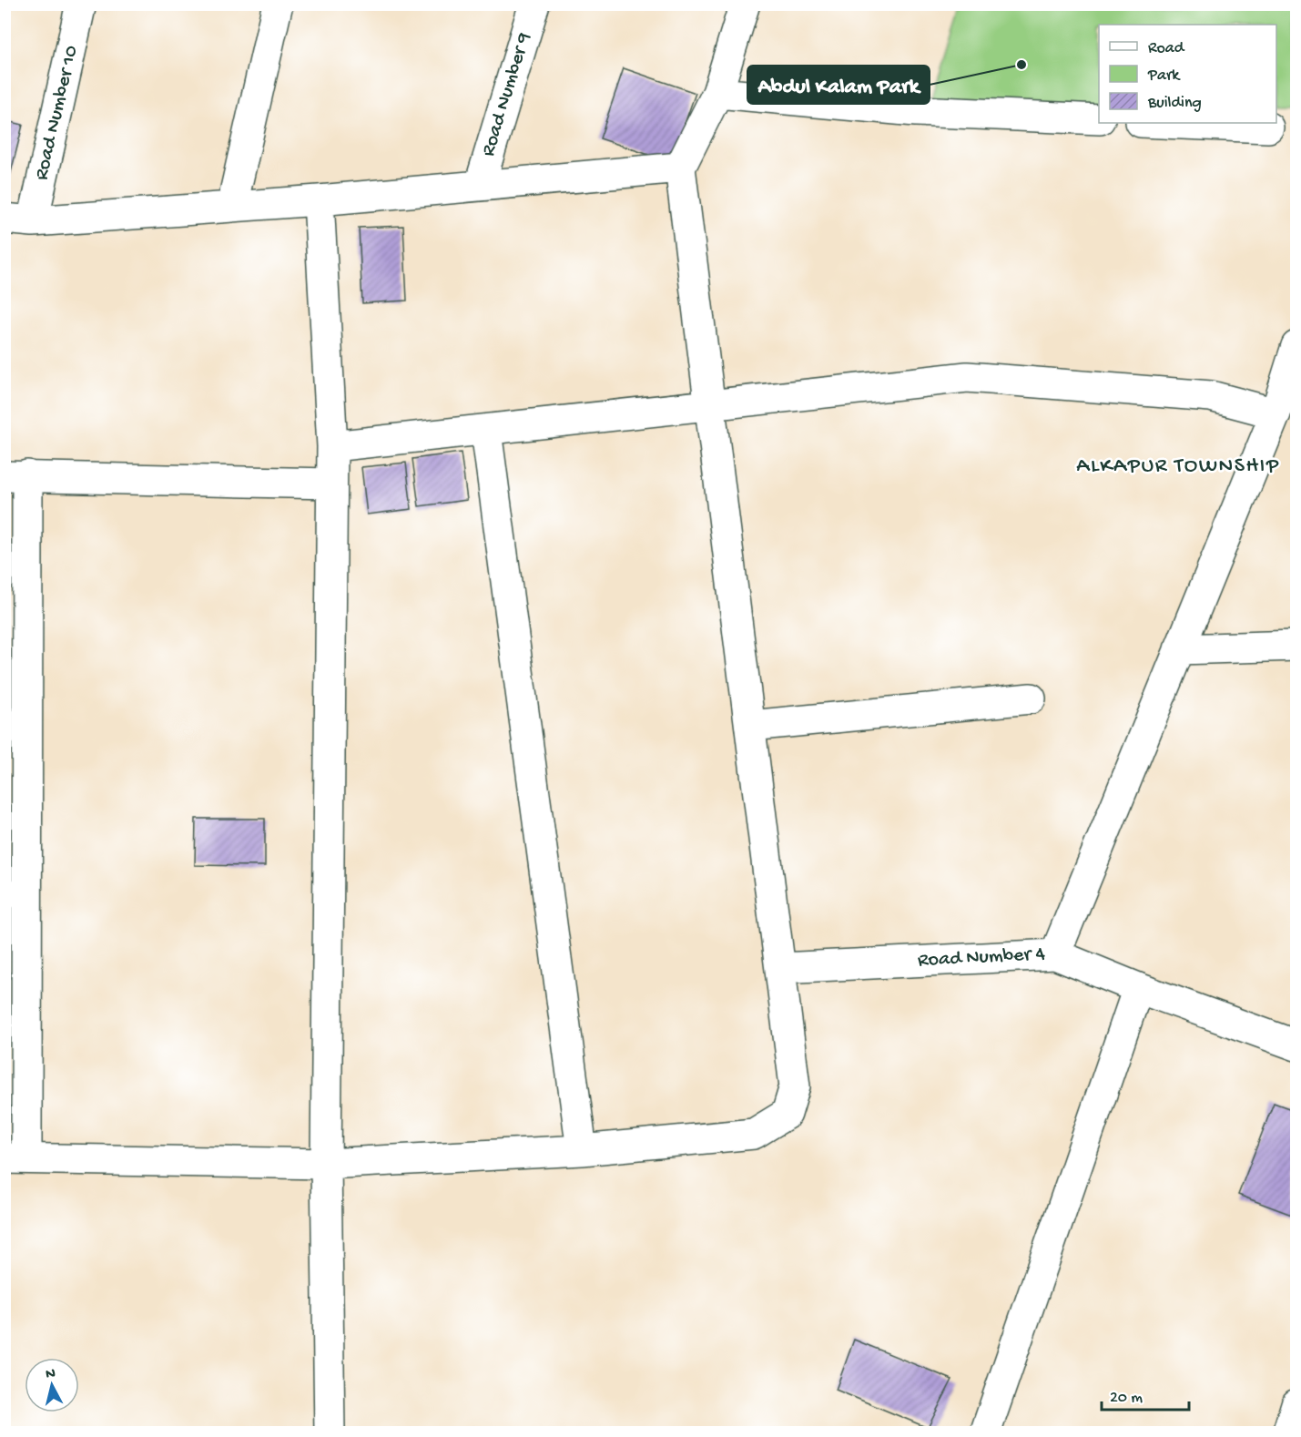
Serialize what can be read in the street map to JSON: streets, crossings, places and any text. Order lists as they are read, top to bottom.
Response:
{
  "streets": {
    "street": ["Road Number 9", "Road Number 10", "Road Number 4"]
  },
  "districts": ["ALKAPUR TOWNSHIP"],
  "places": ["Abdul Kalam Park"],
  "legend": ["Road", "Park", "Building"],
  "scale_bar": "20 m",
  "north": "top"
}
